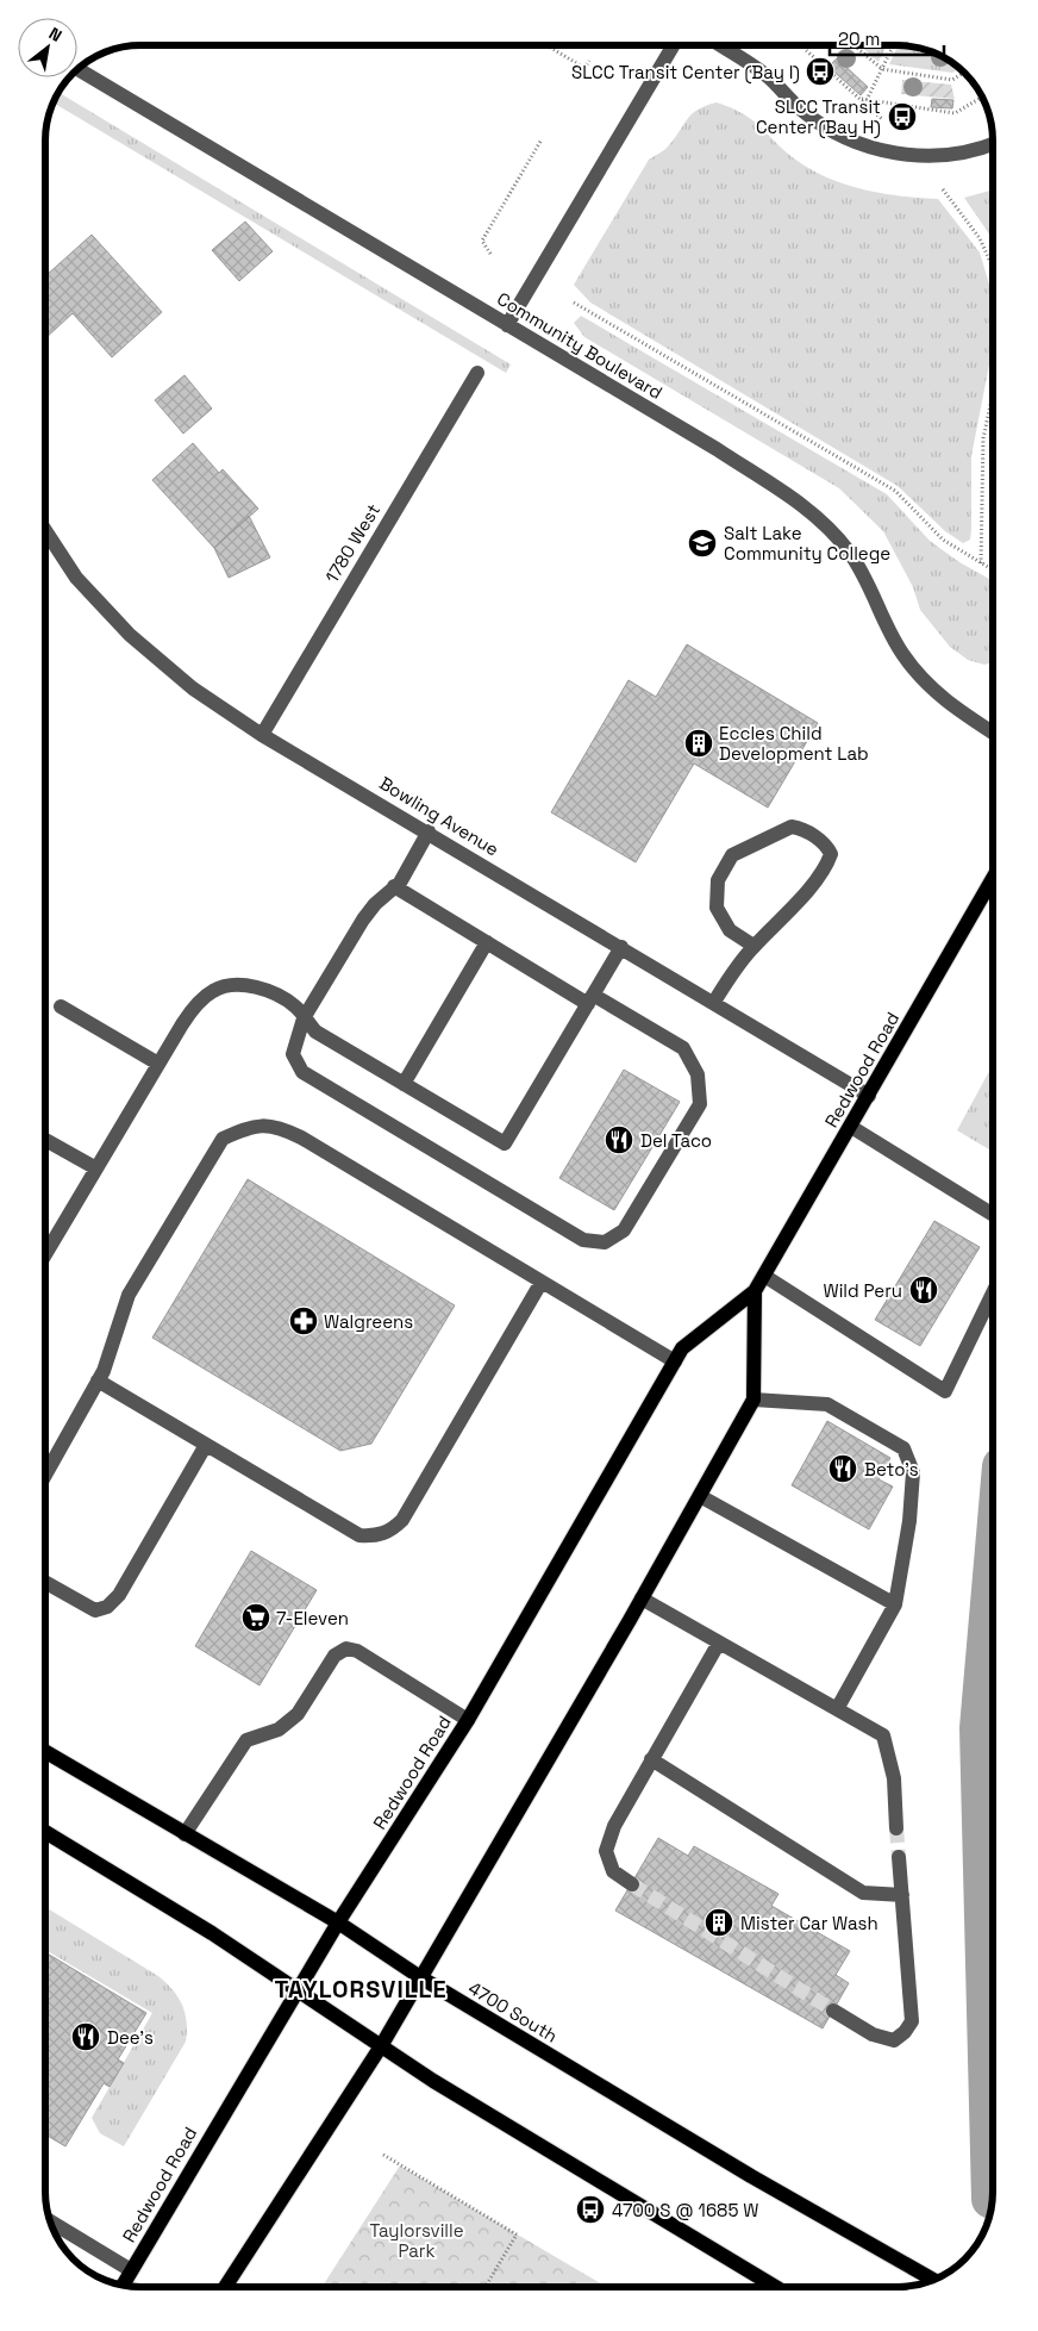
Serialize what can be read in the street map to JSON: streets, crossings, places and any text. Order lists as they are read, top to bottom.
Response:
{
  "streets": {
    "main road": ["Redwood Road", "4700 South"],
    "street": ["Community Boulevard", "1780 West", "Bowling Avenue"]
  },
  "crossings": [
    ["1780 West", "Bowling Avenue"],
    ["Bowling Avenue", "Redwood Road"],
    ["Redwood Road", "4700 South"]
  ],
  "districts": ["TAYLORSVILLE"],
  "parks": ["Taylorsville Park"],
  "places": {
    "bus stop": ["SLCC Transit Center (Bay I)", "SLCC Transit Center (Bay H)", "4700 S @ 1685 W"],
    "school or university": ["Salt Lake Community College"],
    "building": ["Eccles Child Development Lab", "Mister Car Wash"],
    "restaurant": [
      "Del Taco",
      "Wild Peru",
      "Beto's",
      "Dee's"
    ],
    "pharmacy": ["Walgreens"],
    "supermarket": ["7-Eleven"]
  },
  "scale_bar": "20 m",
  "north": "top right"
}
